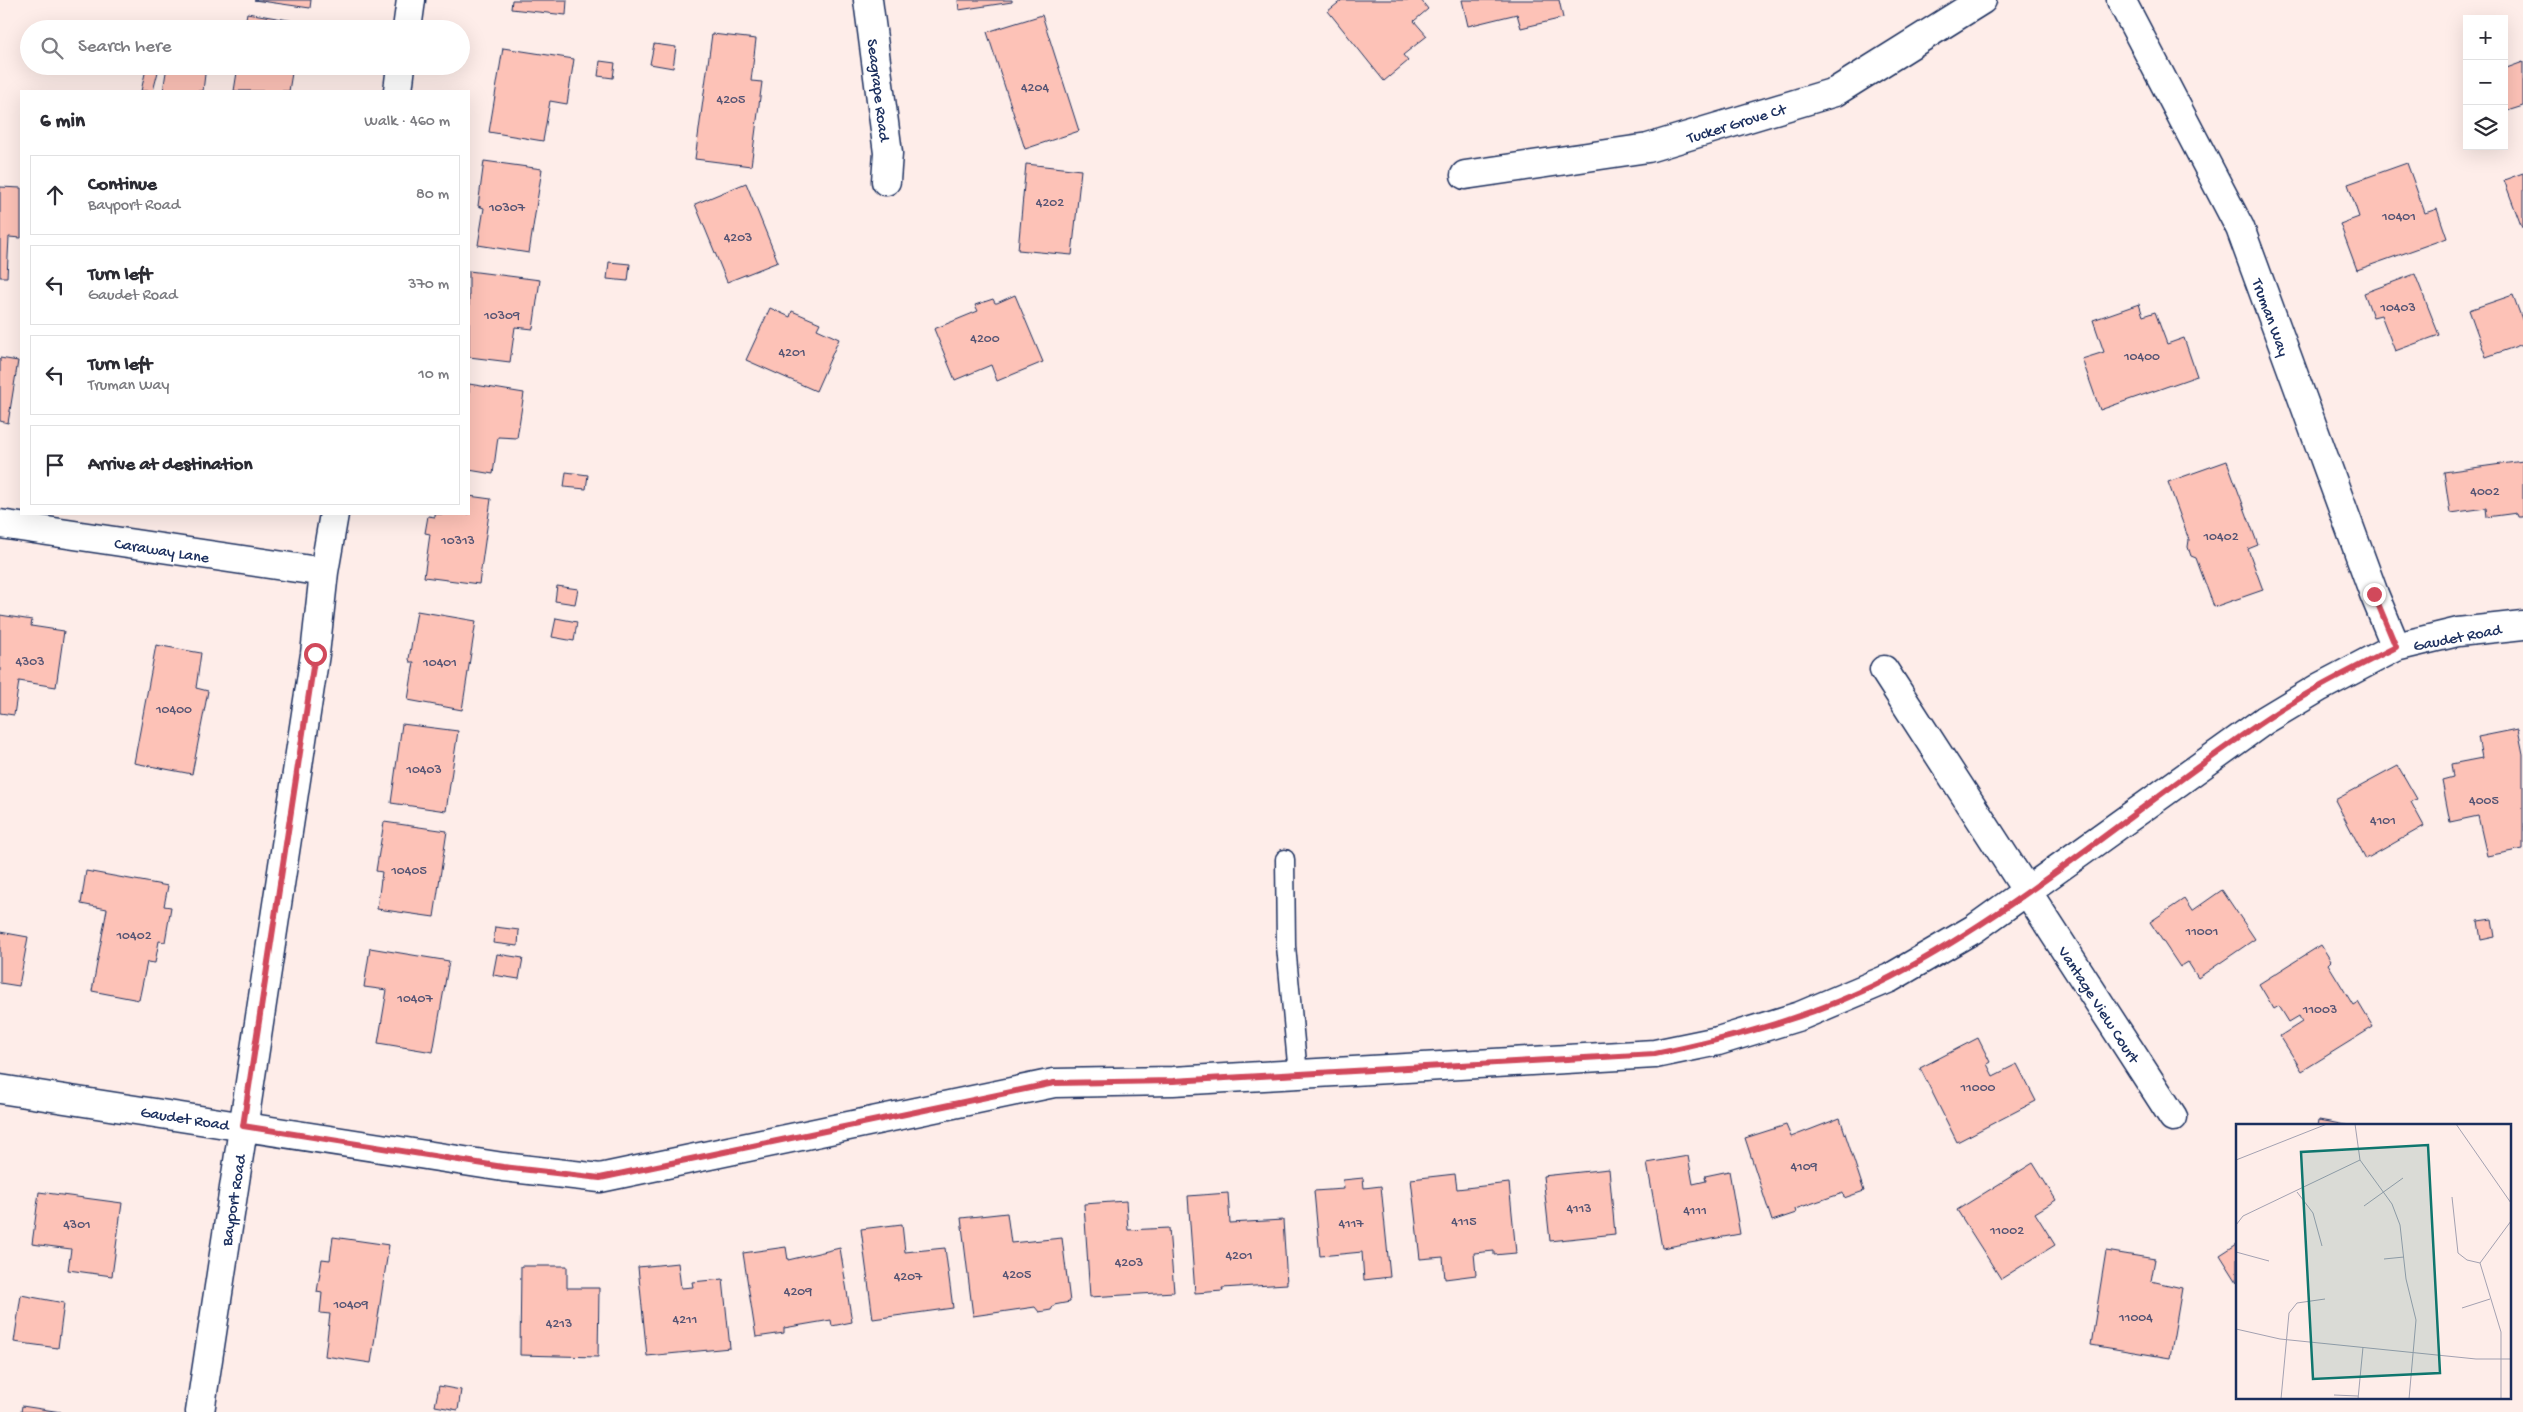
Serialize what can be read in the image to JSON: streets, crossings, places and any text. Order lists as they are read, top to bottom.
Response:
{
  "streets": {
    "street": [
      "Seagrape Road",
      "Tucker Grove Ct",
      "Truman Way",
      "Caraway Lane",
      "Gaudet Road",
      "Vantage View Court",
      "Bayport Road"
    ]
  },
  "crossings": [
    ["Truman Way", "Gaudet Road"],
    ["Caraway Lane", "Bayport Road"],
    ["Gaudet Road", "Vantage View Court"],
    ["Gaudet Road", "Bayport Road"]
  ],
  "house_numbers": [
    "4204",
    "4205",
    "4202",
    "10307",
    "10401",
    "4203",
    "10403",
    "10309",
    "4200",
    "4201",
    "10400",
    "4002",
    "10402",
    "10313",
    "4303",
    "10401",
    "10400",
    "10403",
    "4005",
    "4101",
    "10405",
    "11001",
    "10402",
    "10407",
    "11003",
    "11000",
    "4109",
    "4113",
    "4111",
    "4115",
    "4117",
    "4301",
    "11002",
    "4201",
    "4203",
    "4205",
    "4207",
    "4209",
    "10409",
    "11004",
    "4211",
    "4213"
  ],
  "page": {
    "map_buttons": ["+", "−"],
    "search": "Search here",
    "heading": ["6 min", "Walk · 460 m"],
    "list": [
      ["Continue", "Bayport Road", "80 m"],
      ["Turn left", "Gaudet Road", "370 m"],
      ["Turn left", "Truman Way", "10 m"],
      "Arrive at destination"
    ]
  }
}
